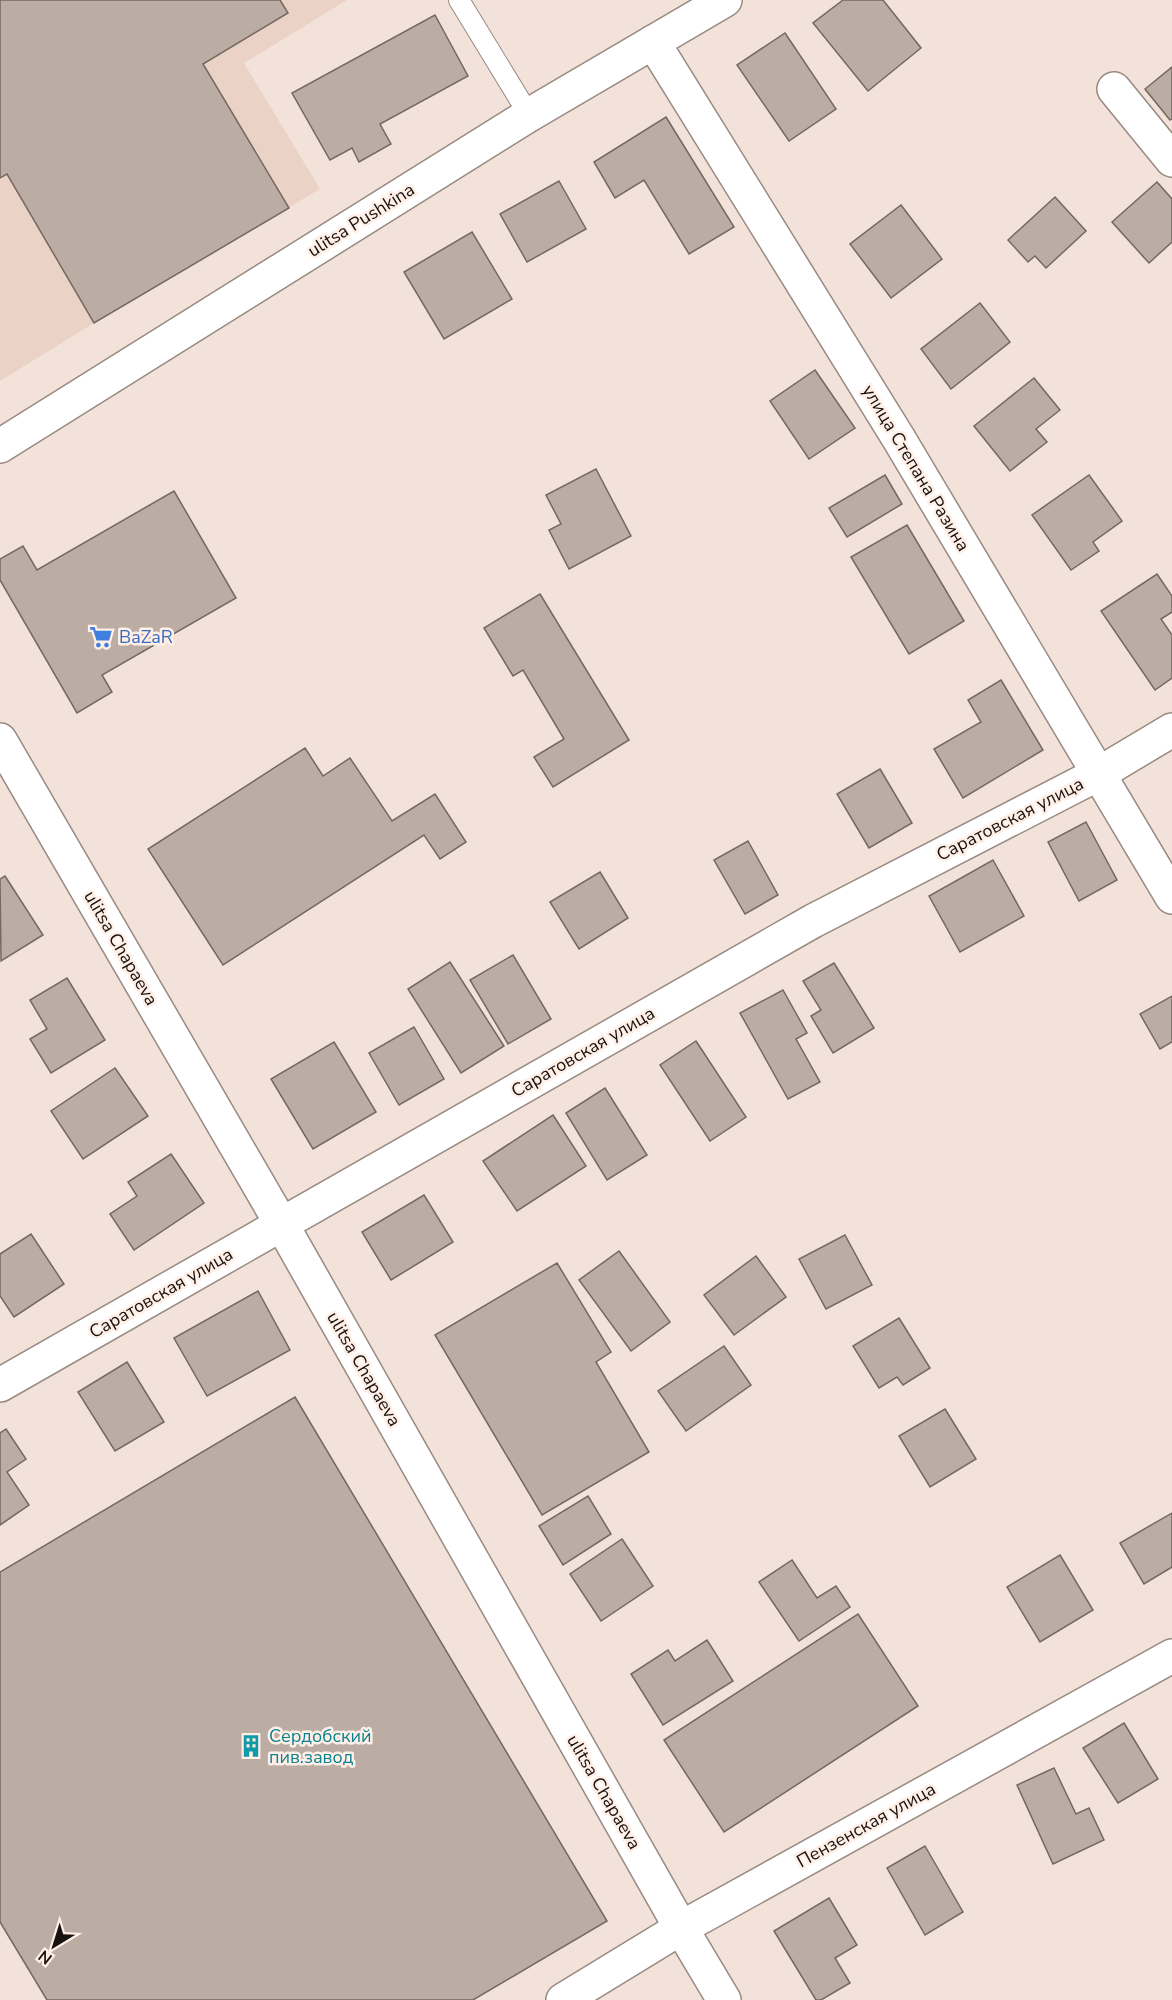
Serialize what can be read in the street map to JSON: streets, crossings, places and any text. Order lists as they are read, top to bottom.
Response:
{
  "streets": {
    "street": [
      "ulitsa Pushkina",
      "улица Степана Разина",
      "Саратовская улица",
      "ulitsa Chapaeva",
      "Пензенская улица"
    ]
  },
  "crossings": [
    ["ulitsa Pushkina", "улица Степана Разина"],
    ["улица Степана Разина", "Саратовская улица"],
    ["Саратовская улица", "ulitsa Chapaeva"],
    ["ulitsa Chapaeva", "Пензенская улица"]
  ],
  "places": {
    "supermarket": ["BaZaR"],
    "building": ["Сердобский пив.завод"]
  },
  "north": "bottom left"
}
